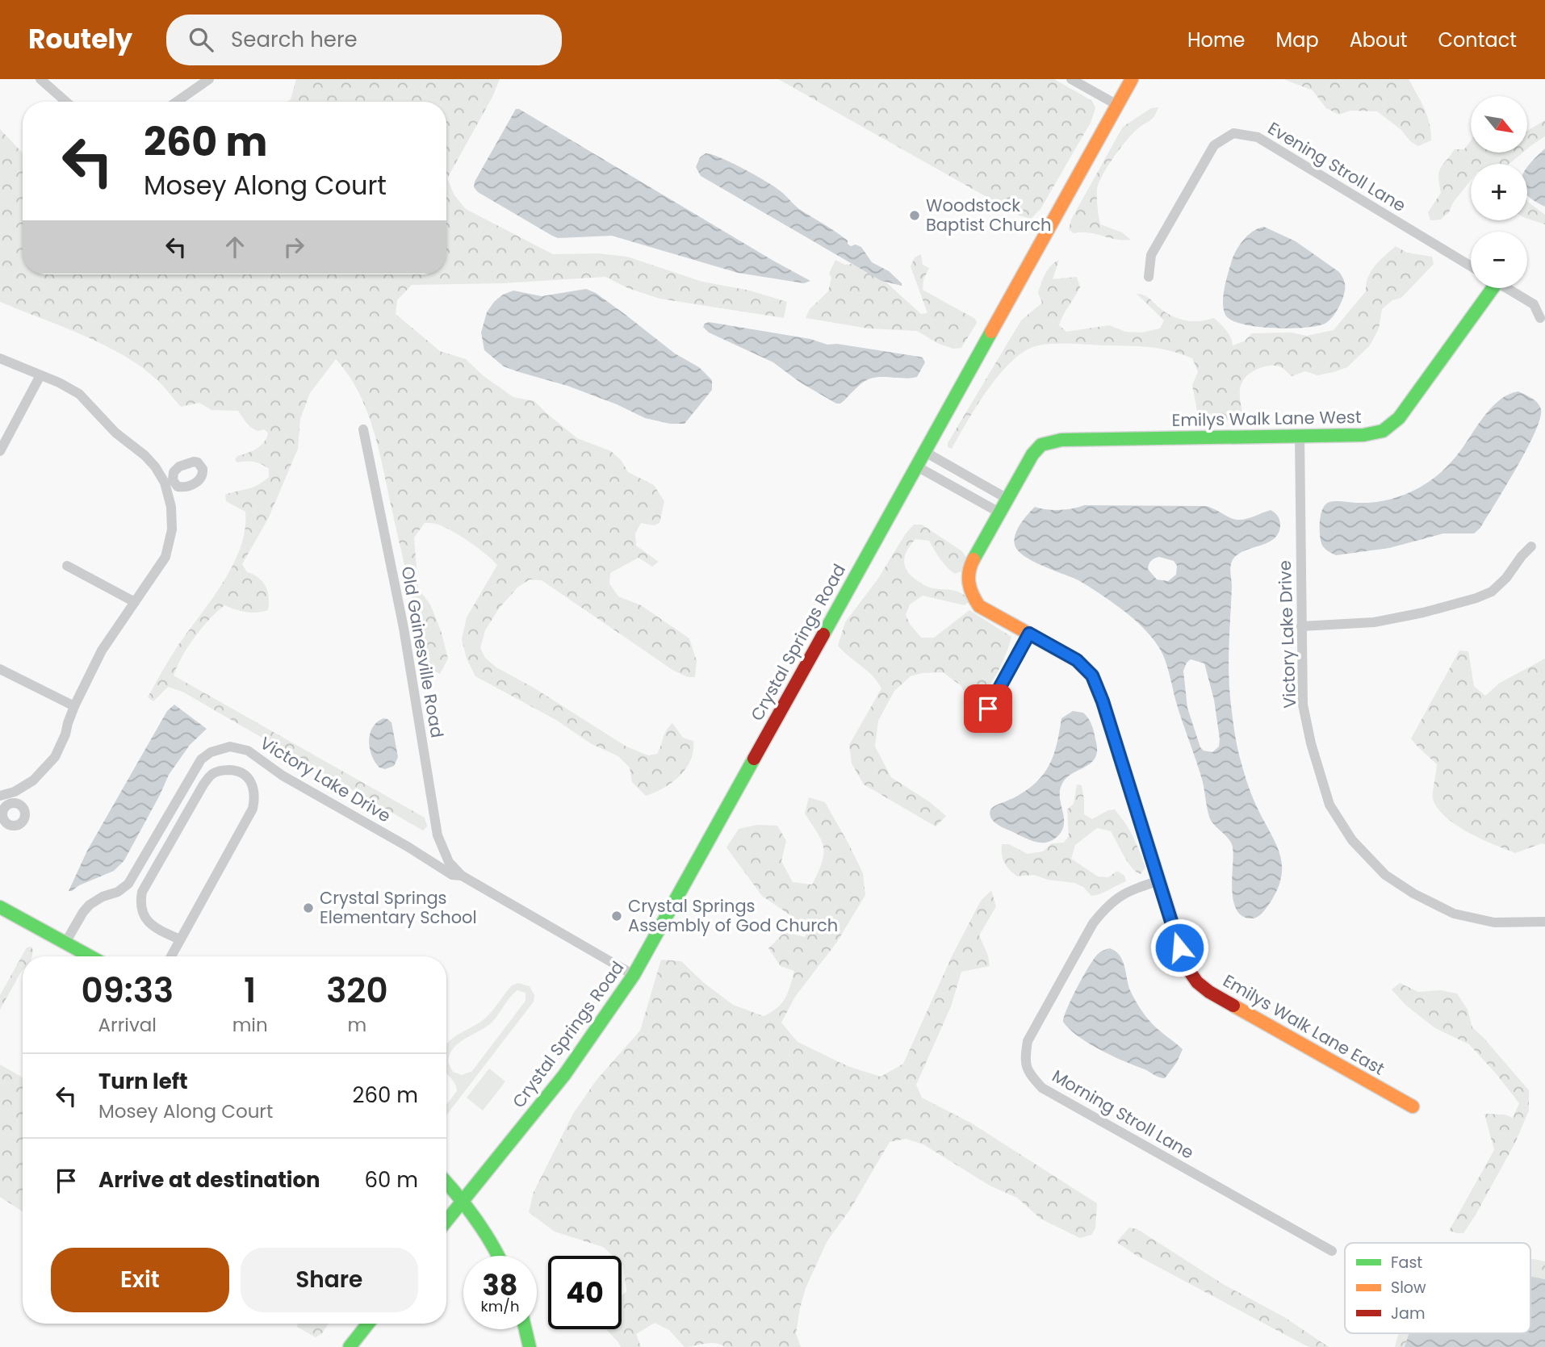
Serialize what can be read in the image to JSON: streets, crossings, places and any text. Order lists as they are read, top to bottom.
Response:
{
  "streets": {
    "street": [
      "Evening Stroll Lane",
      "Emilys Walk Lane West",
      "Victory Lake Drive",
      "Crystal Springs Road",
      "Old Gainesville Road",
      "Emilys Walk Lane East",
      "Morning Stroll Lane"
    ]
  },
  "crossings": [
    ["Emilys Walk Lane West", "Victory Lake Drive"],
    ["Emilys Walk Lane West", "Emilys Walk Lane East"],
    ["Victory Lake Drive", "Crystal Springs Road"],
    ["Victory Lake Drive", "Old Gainesville Road"],
    ["Emilys Walk Lane East", "Morning Stroll Lane"]
  ],
  "places": ["Woodstock Baptist Church", "Crystal Springs Elementary School", "Crystal Springs Assembly of God Church"],
  "legend": ["Fast", "Slow", "Jam"],
  "north": "bottom right",
  "page": {
    "header": "Routely",
    "search": "Search here",
    "nav": [
      "Home",
      "Map",
      "About",
      "Contact"
    ],
    "map_buttons": ["+", "−"],
    "turn": ["260 m", "Mosey Along Court"],
    "eta": [
      "09:33",
      "Arrival",
      "1",
      "min",
      "320",
      "m"
    ],
    "list": [
      {
        "name": "Turn left",
        "note": "Mosey Along Court",
        "value": "260 m"
      },
      {
        "name": "Arrive at destination",
        "value": "60 m"
      }
    ],
    "buttons": ["Exit", "Share"],
    "speed": "38 km/h",
    "limit": "40"
  }
}
